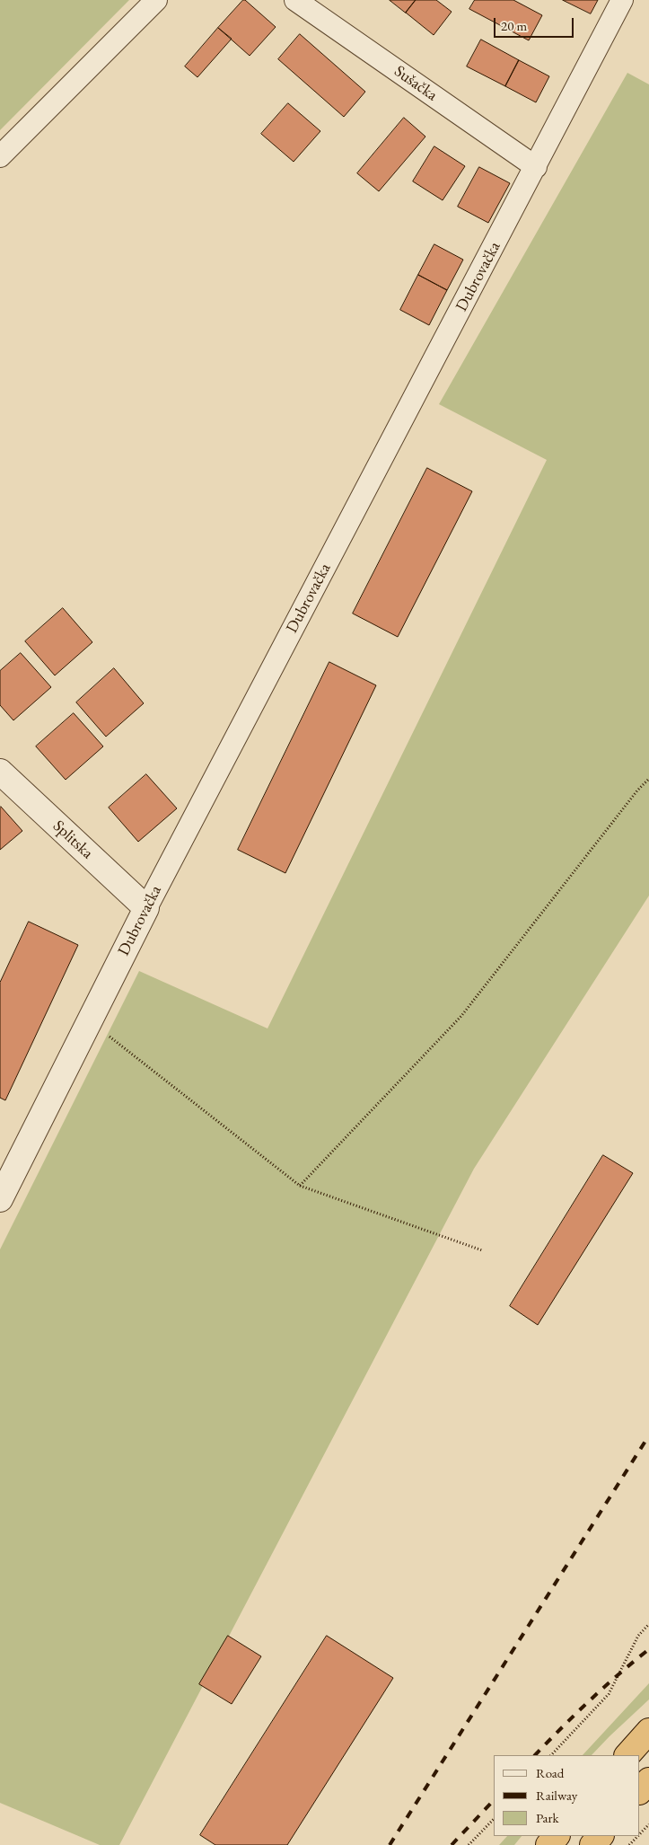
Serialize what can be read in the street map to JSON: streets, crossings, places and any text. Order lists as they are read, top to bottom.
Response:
{
  "streets": {
    "street": ["Sušačka", "Dubrovačka", "Splitska"]
  },
  "crossings": [
    ["Sušačka", "Dubrovačka"],
    ["Dubrovačka", "Splitska"]
  ],
  "legend": ["Road", "Railway", "Park"],
  "scale_bar": "20 m"
}
